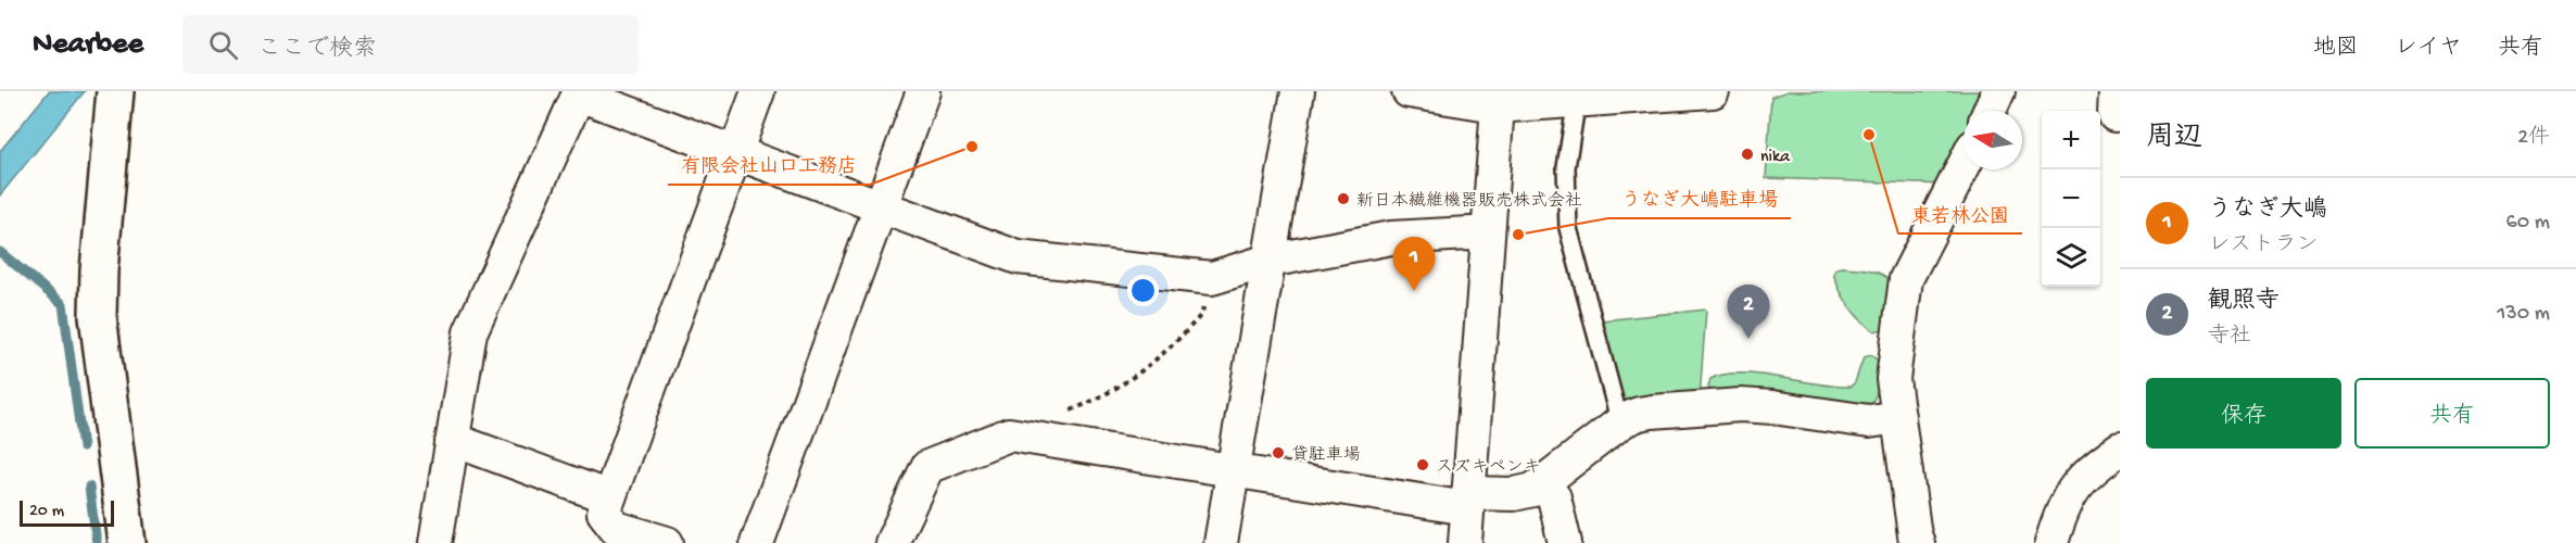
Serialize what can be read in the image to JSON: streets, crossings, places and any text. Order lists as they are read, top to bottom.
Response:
{
  "places": [
    "東若林公園",
    "有限会社山口工務店",
    "nika",
    "新日本繊維機器販売株式会社",
    "うなぎ大嶋駐車場",
    "貸駐車場",
    "スズキペンキ"
  ],
  "scale_bar": "20 m",
  "north": "left",
  "page": {
    "header": "Nearbee",
    "search": "ここで検索",
    "nav": ["地図", "レイヤ", "共有"],
    "heading": ["周辺", "2件"],
    "map_buttons": ["+", "−"],
    "list": [
      {
        "mark": "1",
        "name": "うなぎ大嶋",
        "note": "レストラン",
        "value": "60 m"
      },
      {
        "mark": "2",
        "name": "観照寺",
        "note": "寺社",
        "value": "130 m"
      }
    ],
    "pins": ["1", "2"],
    "buttons": ["保存", "共有"],
    "scale": "20 m"
  }
}
